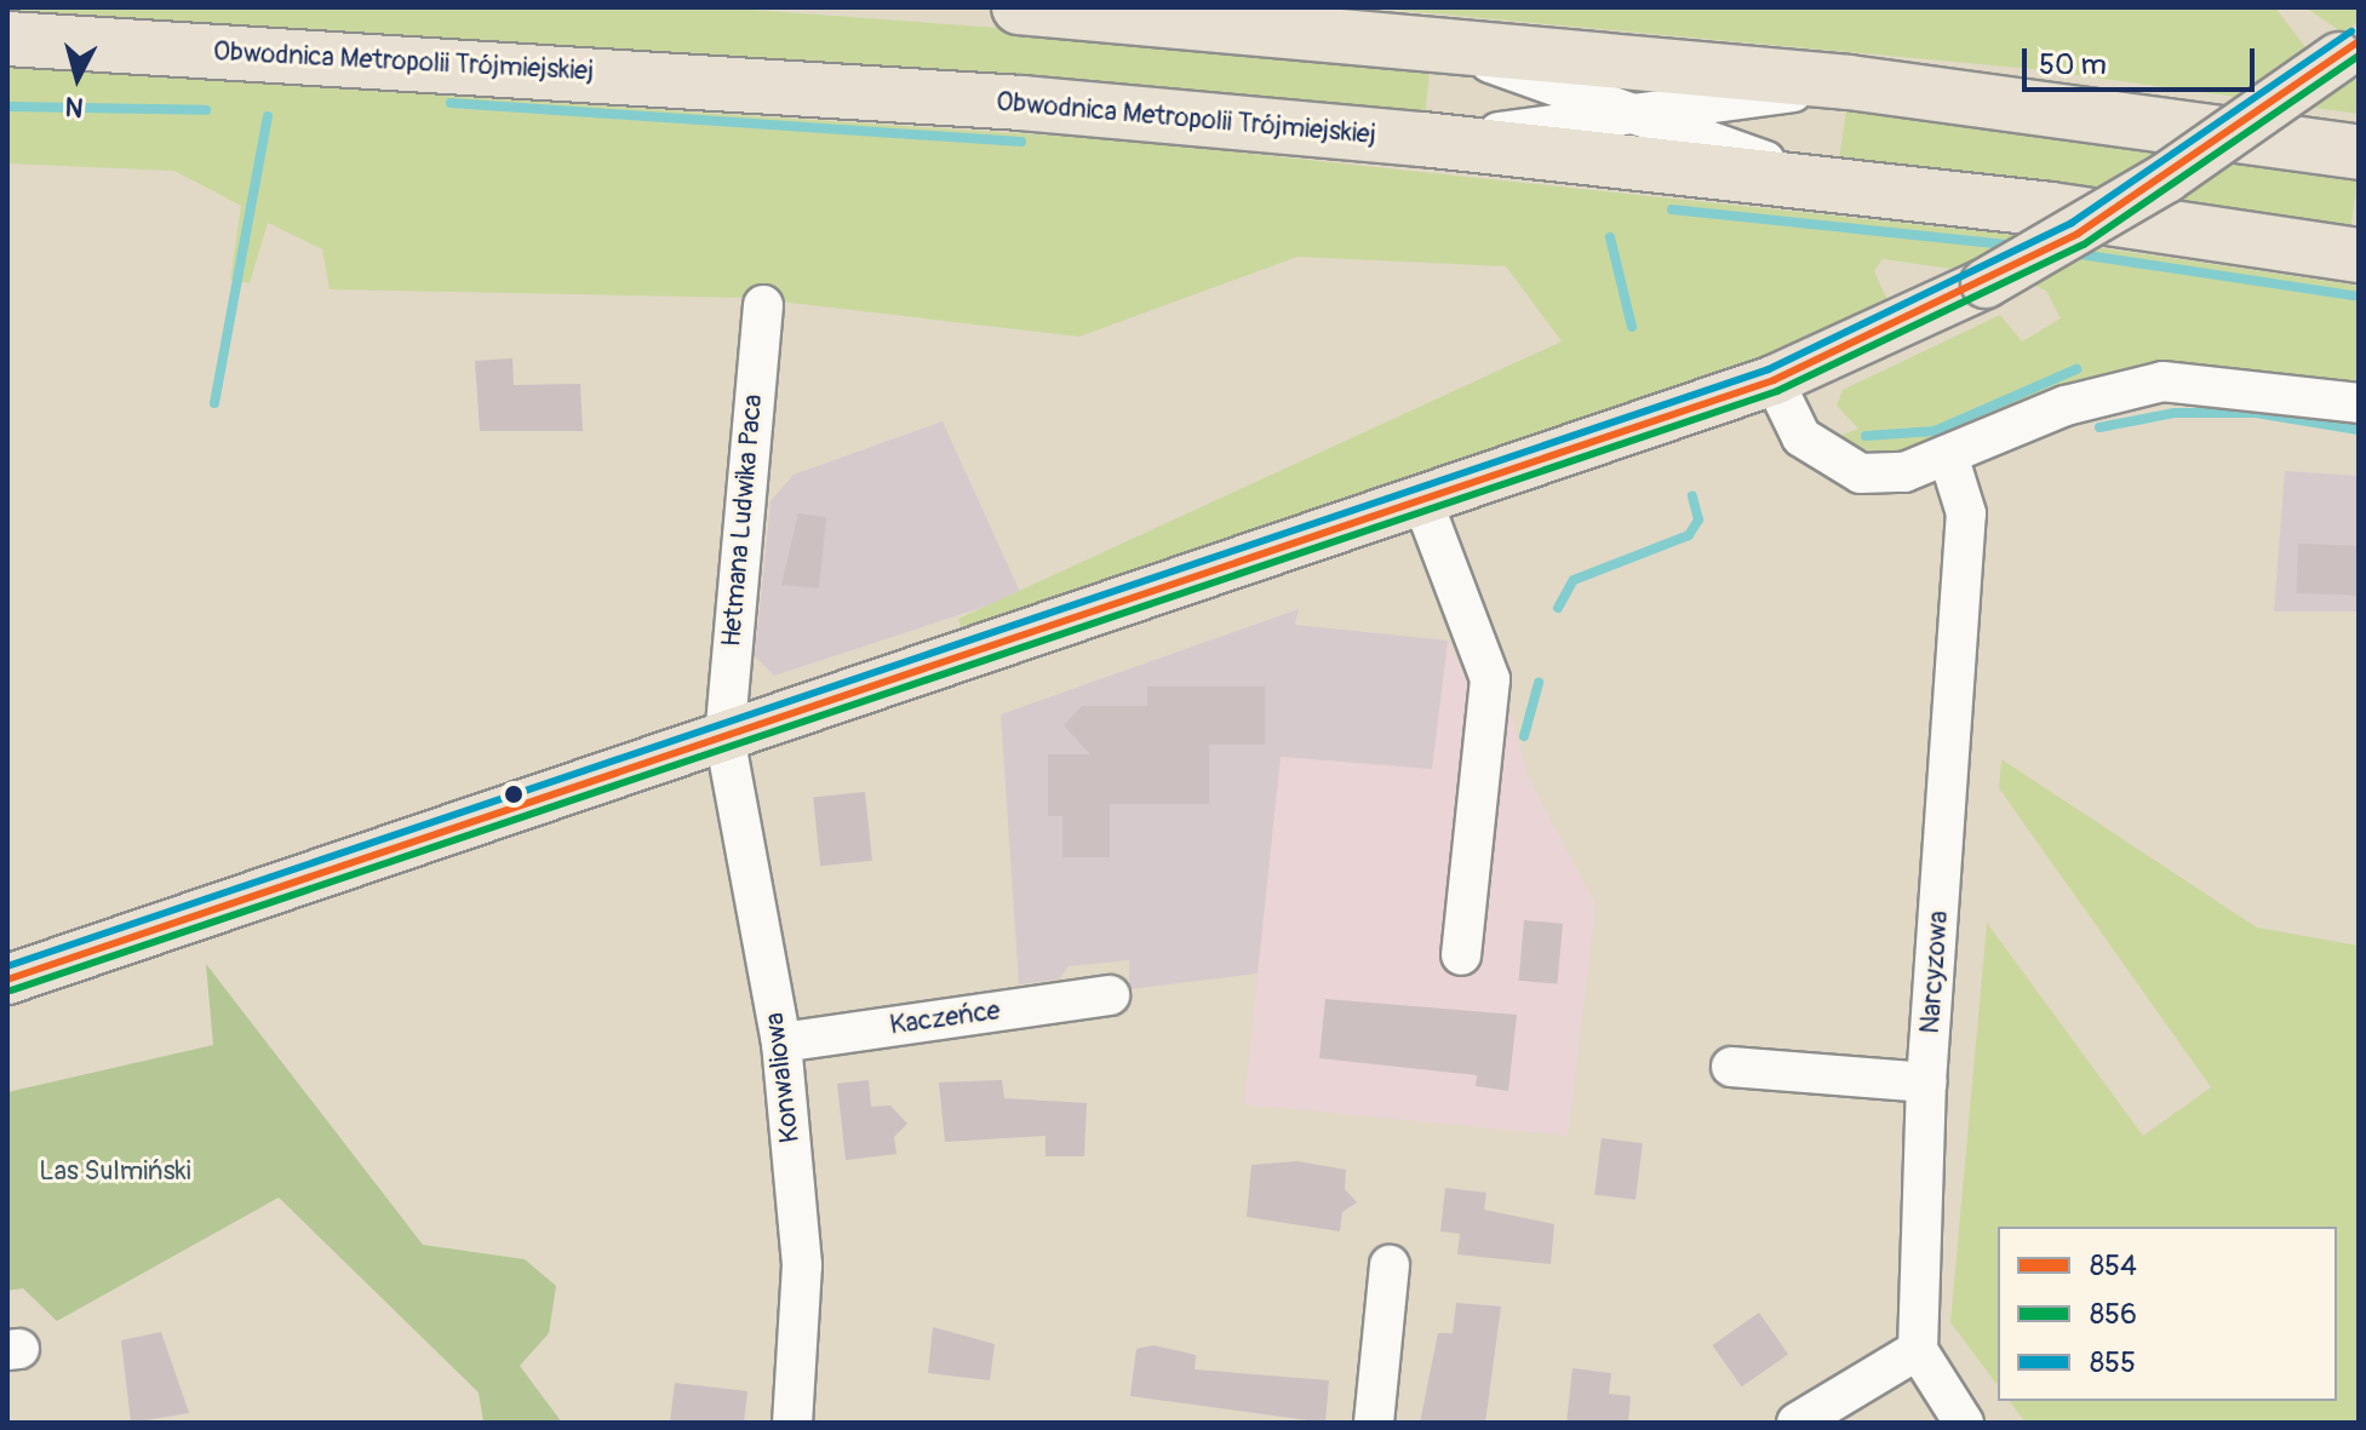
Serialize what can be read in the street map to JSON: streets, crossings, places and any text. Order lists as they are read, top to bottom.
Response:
{
  "streets": {
    "highway": ["Obwodnica Metropolii Trójmiejskiej"],
    "street": [
      "Hetmana Ludwika Paca",
      "Narcyzowa",
      "Kaczeńce",
      "Konwaliowa"
    ]
  },
  "crossings": [
    ["Hetmana Ludwika Paca", "Konwaliowa"],
    ["Kaczeńce", "Konwaliowa"]
  ],
  "parks": ["Las Sulmiński"],
  "lines": ["transit line 855", "transit line 854", "transit line 856"],
  "legend": ["854", "856", "855"],
  "scale_bar": "50 m",
  "north": "bottom"
}
